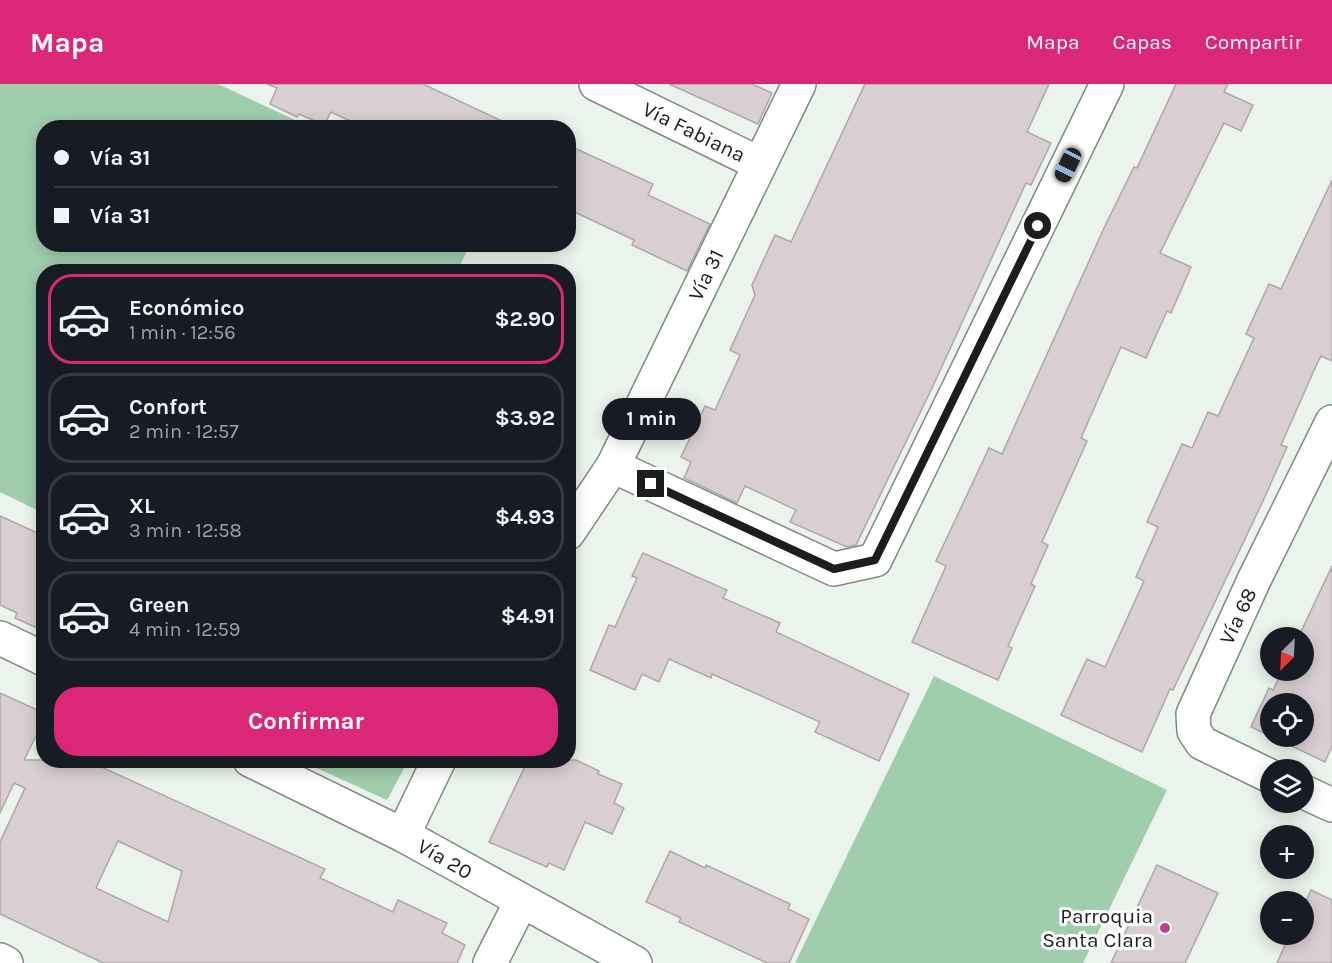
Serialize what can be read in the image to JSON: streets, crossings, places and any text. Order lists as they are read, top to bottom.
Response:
{
  "streets": {
    "street": [
      "Vía Fabiana",
      "Vía 31",
      "Vía 68",
      "Vía 20"
    ]
  },
  "crossings": [
    ["Vía Fabiana", "Vía 31"]
  ],
  "places": ["Parroquia Santa Clara"],
  "north": "bottom left",
  "page": {
    "header": "Mapa",
    "nav": ["Mapa", "Capas", "Compartir"],
    "banner": ["Vía 31", "Vía 31"],
    "list": [
      {
        "name": "Económico",
        "note": "1 min · 12:56",
        "value": "$2.90"
      },
      {
        "name": "Confort",
        "note": "2 min · 12:57",
        "value": "$3.92"
      },
      {
        "name": "XL",
        "note": "3 min · 12:58",
        "value": "$4.93"
      },
      {
        "name": "Green",
        "note": "4 min · 12:59",
        "value": "$4.91"
      }
    ],
    "bubble": "1 min",
    "map_buttons": ["+", "−"],
    "buttons": "Confirmar"
  }
}
